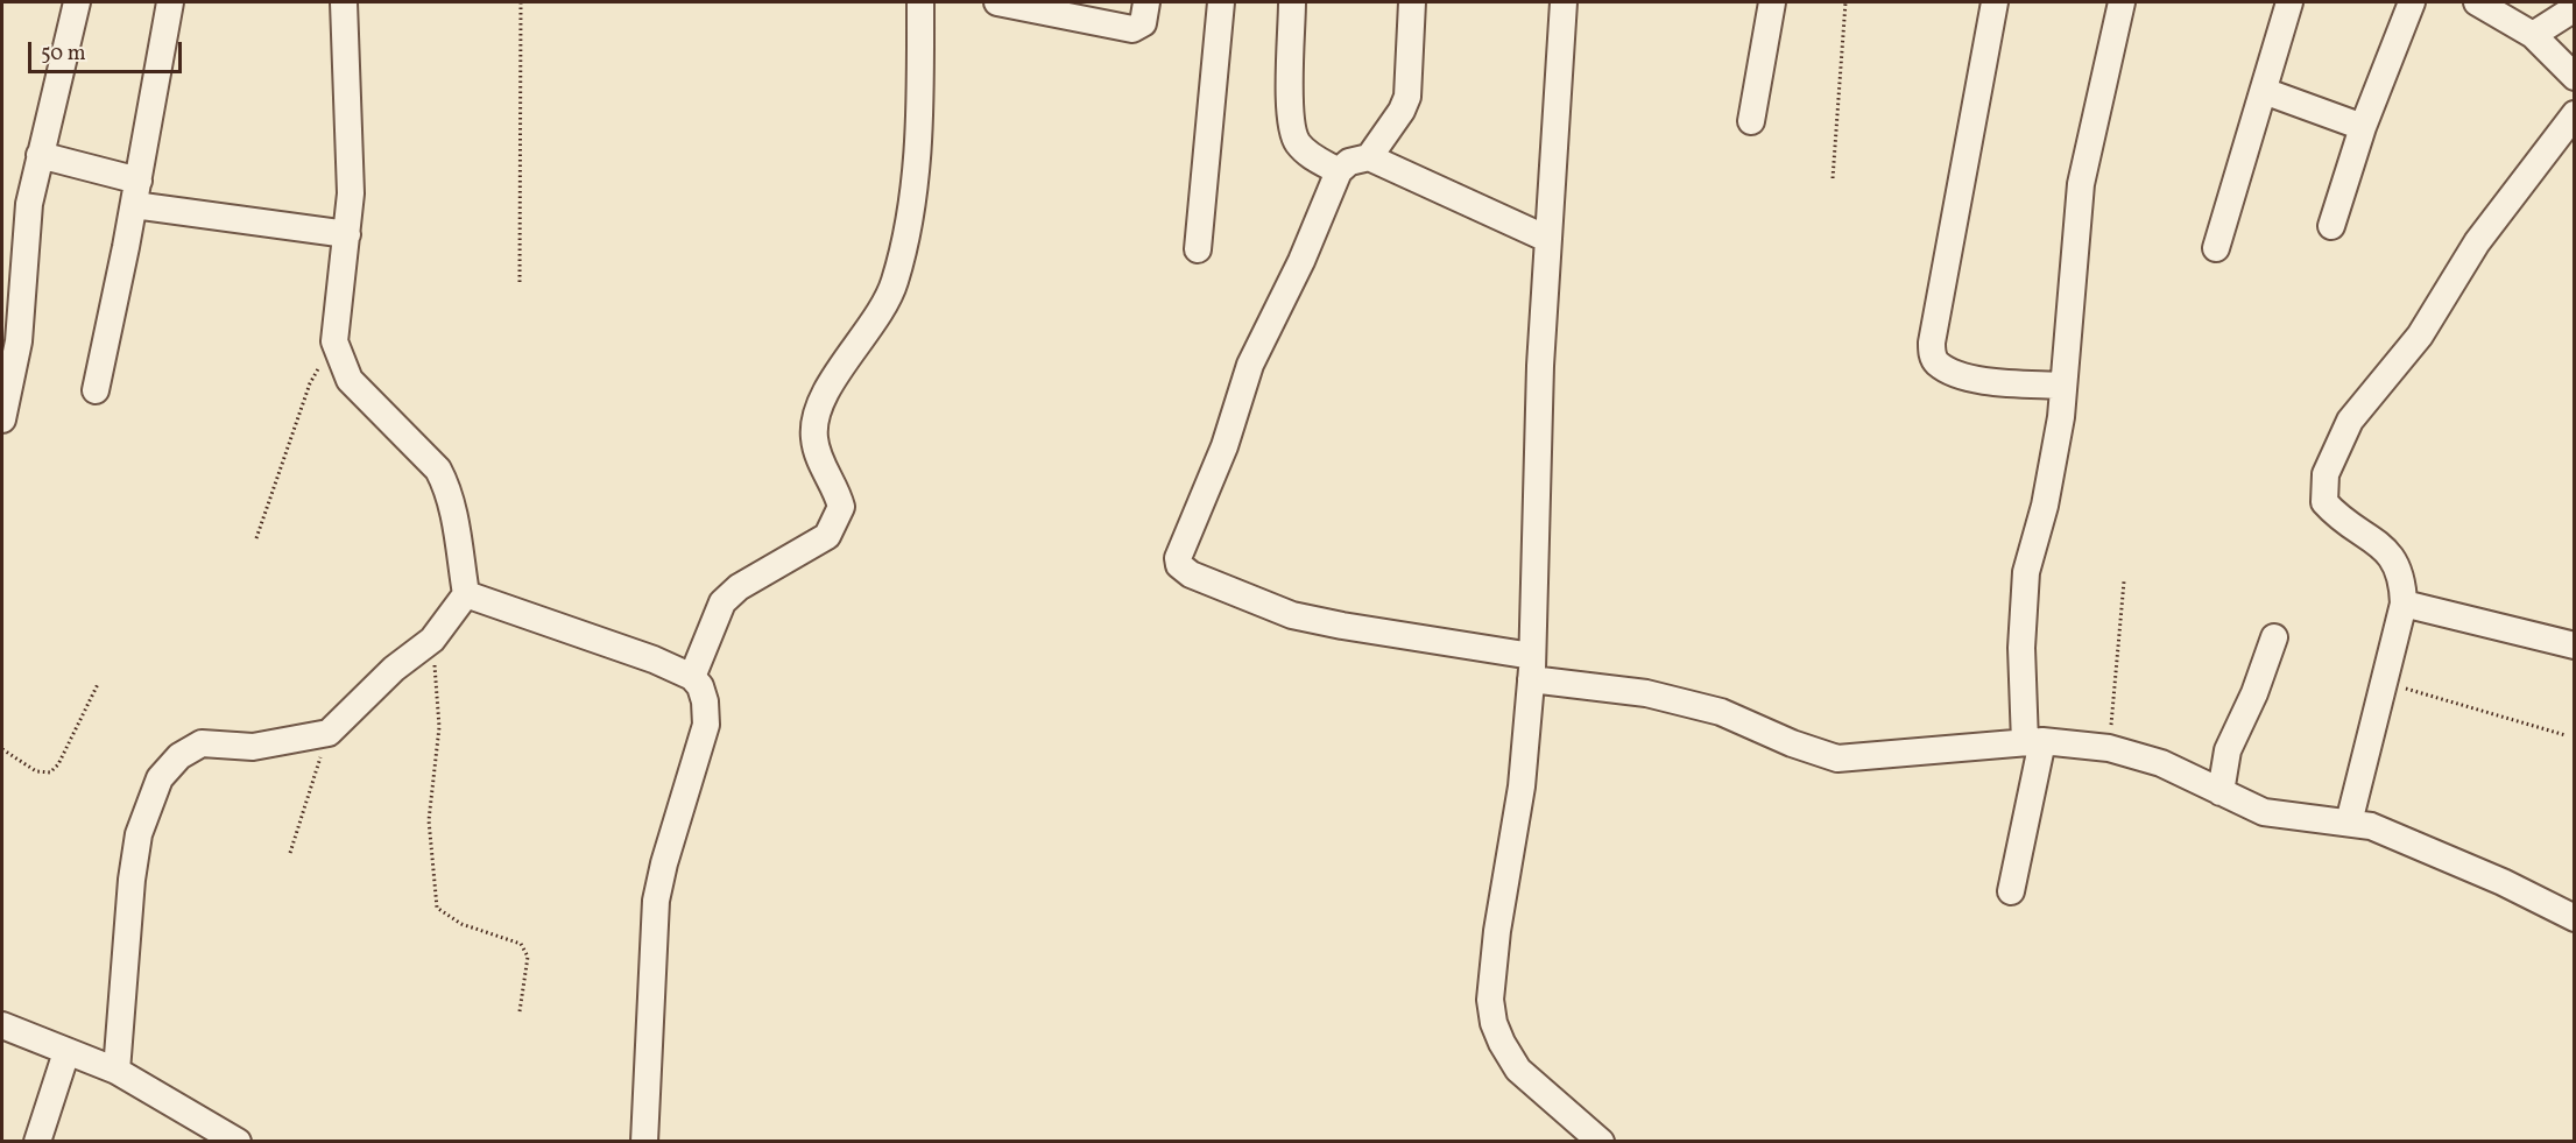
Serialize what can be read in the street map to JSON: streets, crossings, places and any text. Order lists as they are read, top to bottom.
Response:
{
  "scale_bar": "50 m"
}
